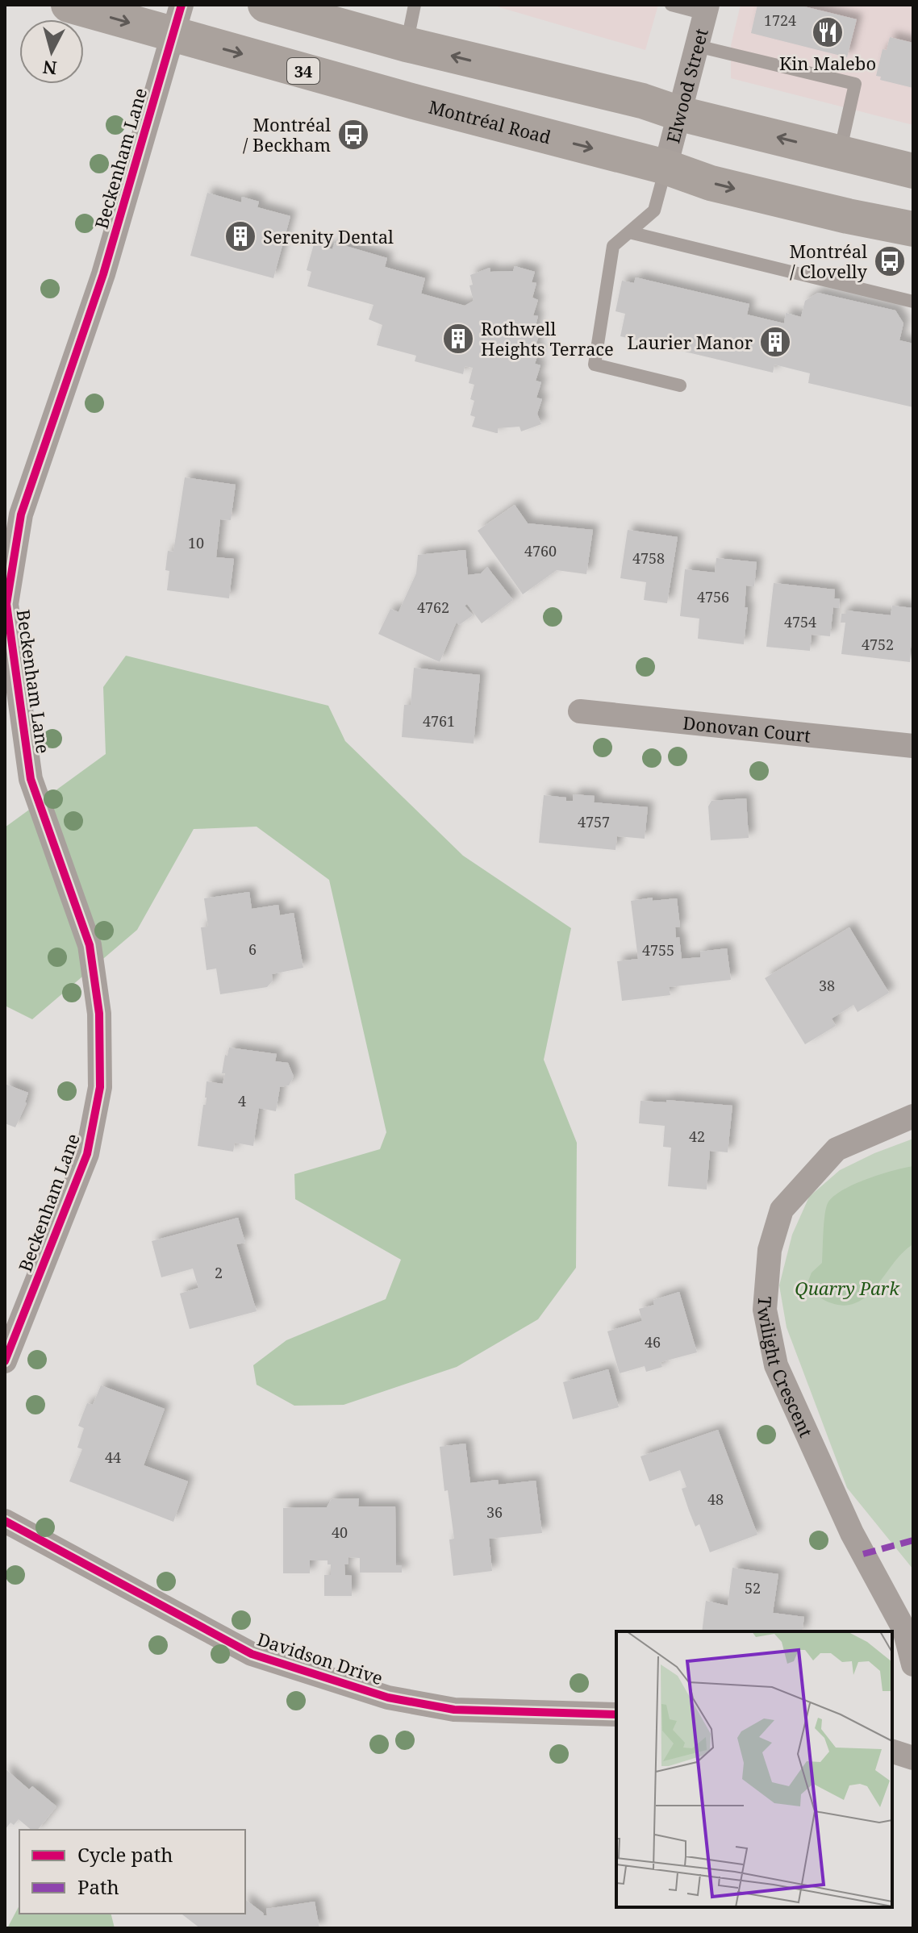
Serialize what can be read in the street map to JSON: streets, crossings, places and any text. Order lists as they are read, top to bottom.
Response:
{
  "streets": {
    "main road": ["34", "Montréal Road"],
    "street": [
      "Elwood Street",
      "Beckenham Lane",
      "Donovan Court",
      "Twilight Crescent",
      "Davidson Drive"
    ]
  },
  "crossings": [
    ["Elwood Street", "Montréal Road"],
    ["Montréal Road", "Beckenham Lane"]
  ],
  "parks": ["Quarry Park"],
  "places": {
    "restaurant": ["Kin Malebo"],
    "bus stop": ["Montréal / Beckham", "Montréal / Clovelly"],
    "building": ["Serenity Dental", "Rothwell Heights Terrace", "Laurier Manor"]
  },
  "house_numbers": [
    "1724",
    "10",
    "4760",
    "4758",
    "4756",
    "4762",
    "4754",
    "4752",
    "4761",
    "4757",
    "6",
    "4755",
    "38",
    "4",
    "42",
    "2",
    "46",
    "44",
    "48",
    "36",
    "40",
    "52"
  ],
  "legend": ["Cycle path", "Path"],
  "north": "bottom"
}
